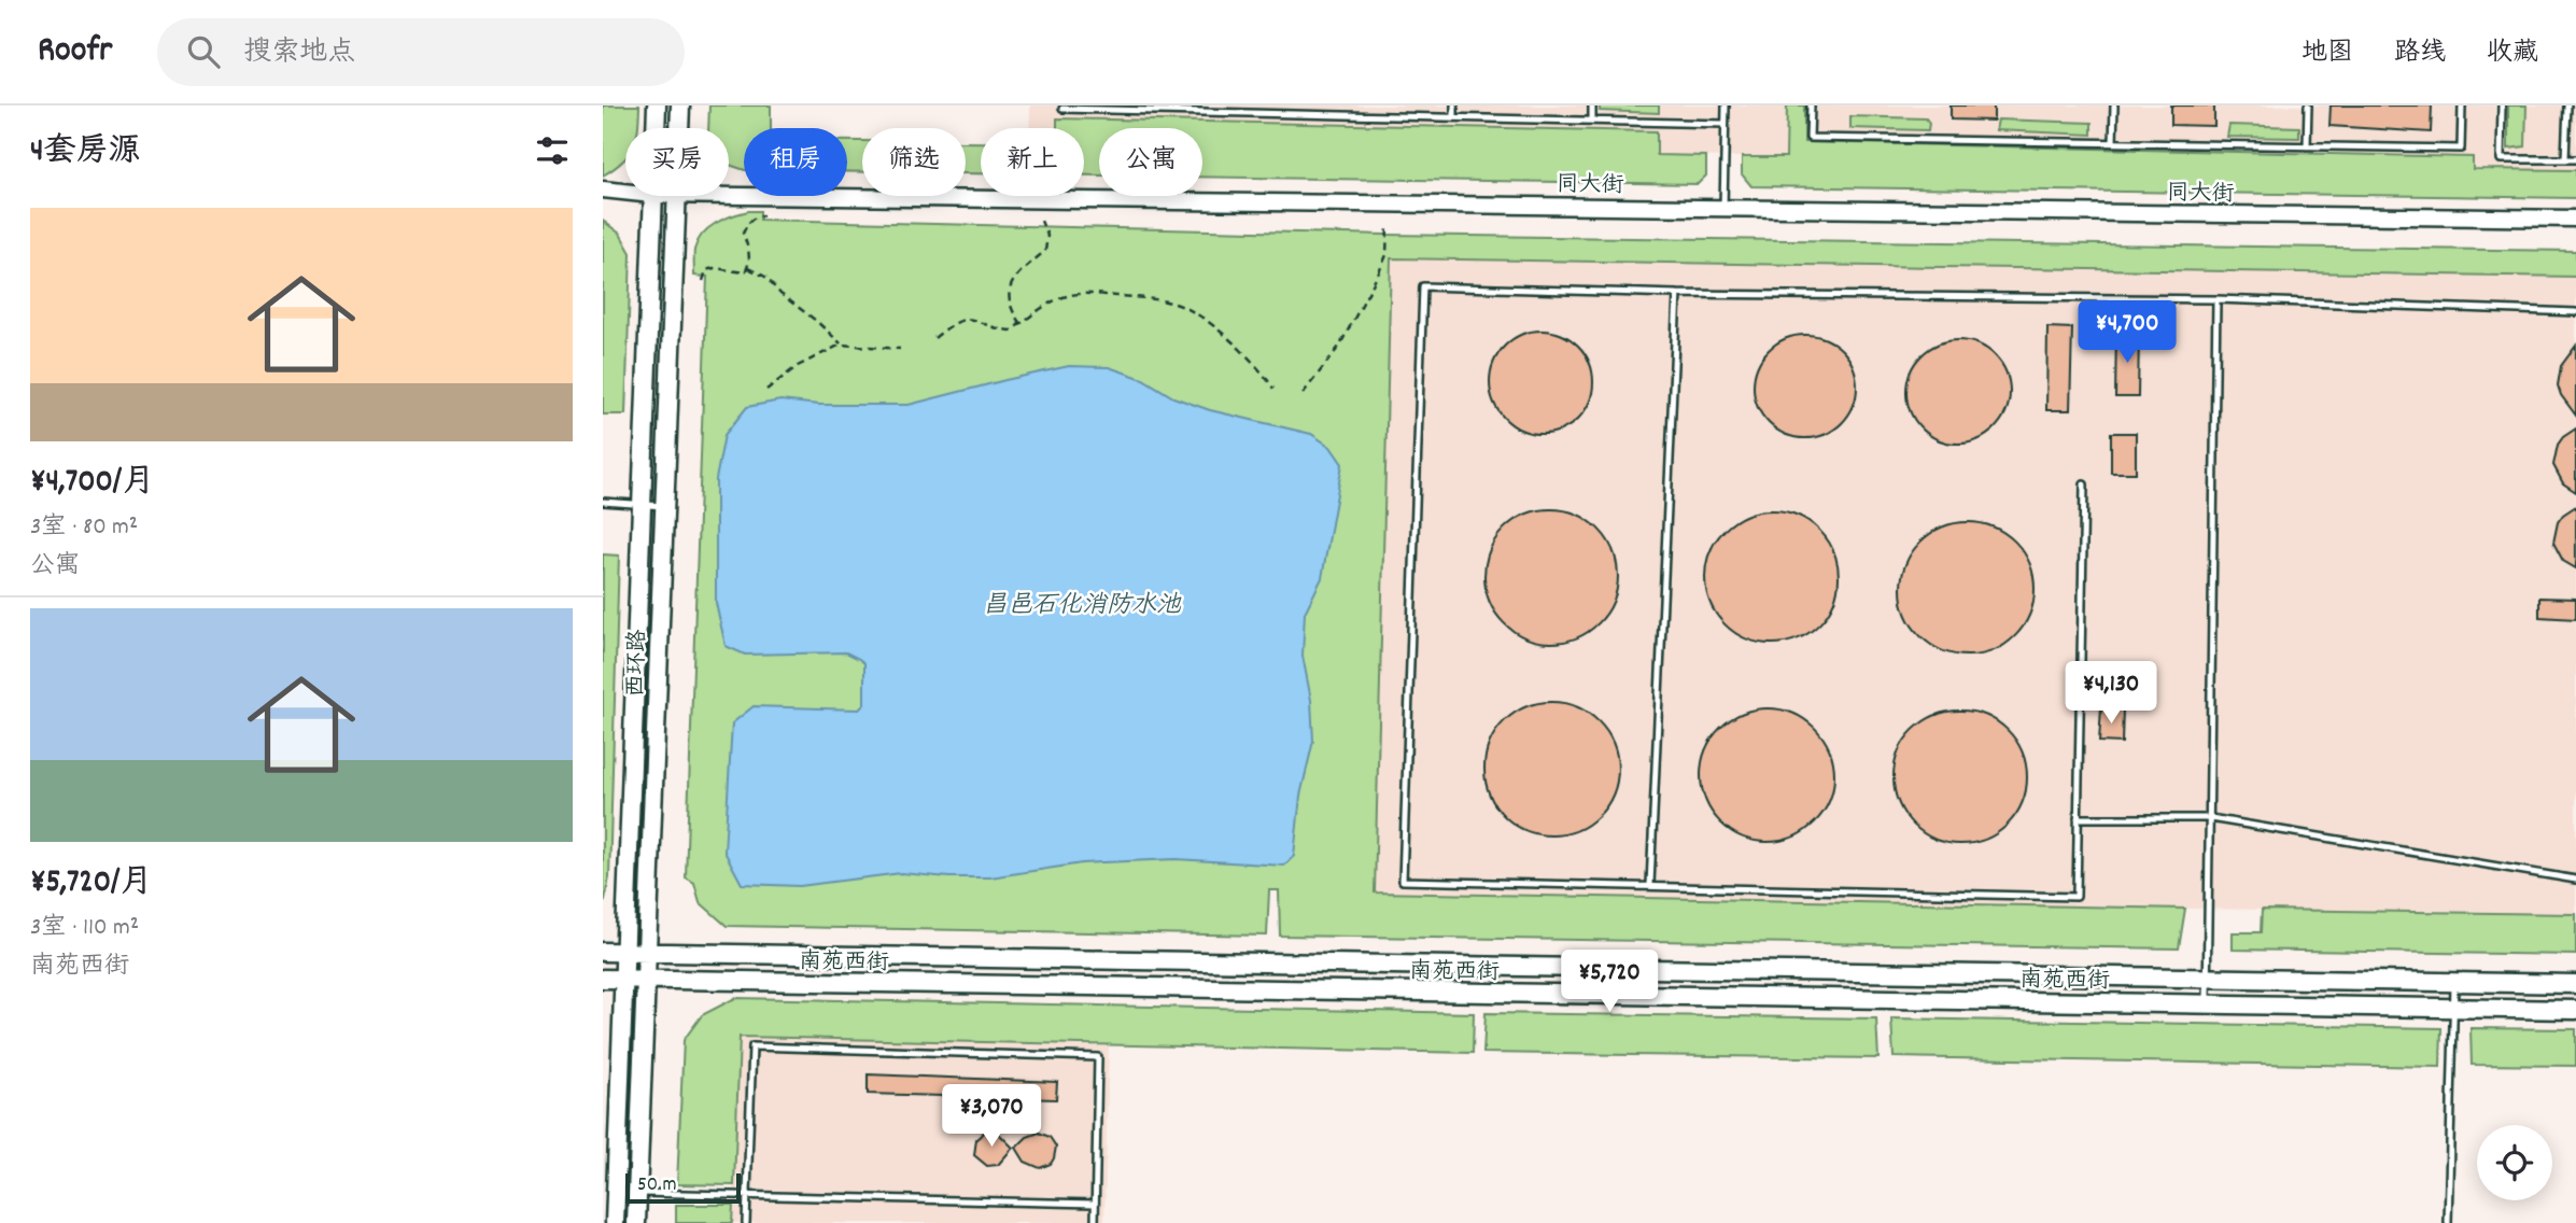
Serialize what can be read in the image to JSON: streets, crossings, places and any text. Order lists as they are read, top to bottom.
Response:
{
  "streets": {
    "main road": ["西环路", "南苑西街"],
    "street": ["同大街"]
  },
  "crossings": [
    ["西环路", "南苑西街"]
  ],
  "water": ["昌邑石化消防水池"],
  "scale_bar": "50 m",
  "page": {
    "header": "Roofr",
    "search": "搜索地点",
    "nav": ["地图", "路线", "收藏"],
    "heading": "4套房源",
    "chip": [
      "买房",
      "租房",
      "筛选",
      "新上",
      "公寓"
    ],
    "list": [
      {
        "name": "¥4,700/月",
        "note": "3室 · 80 m² · 公寓"
      },
      {
        "name": "¥5,720/月",
        "note": "3室 · 110 m² · 南苑西街"
      }
    ],
    "price": [
      "¥4,700",
      "¥4,130",
      "¥5,720",
      "¥3,070"
    ],
    "scale": "50 m"
  }
}
